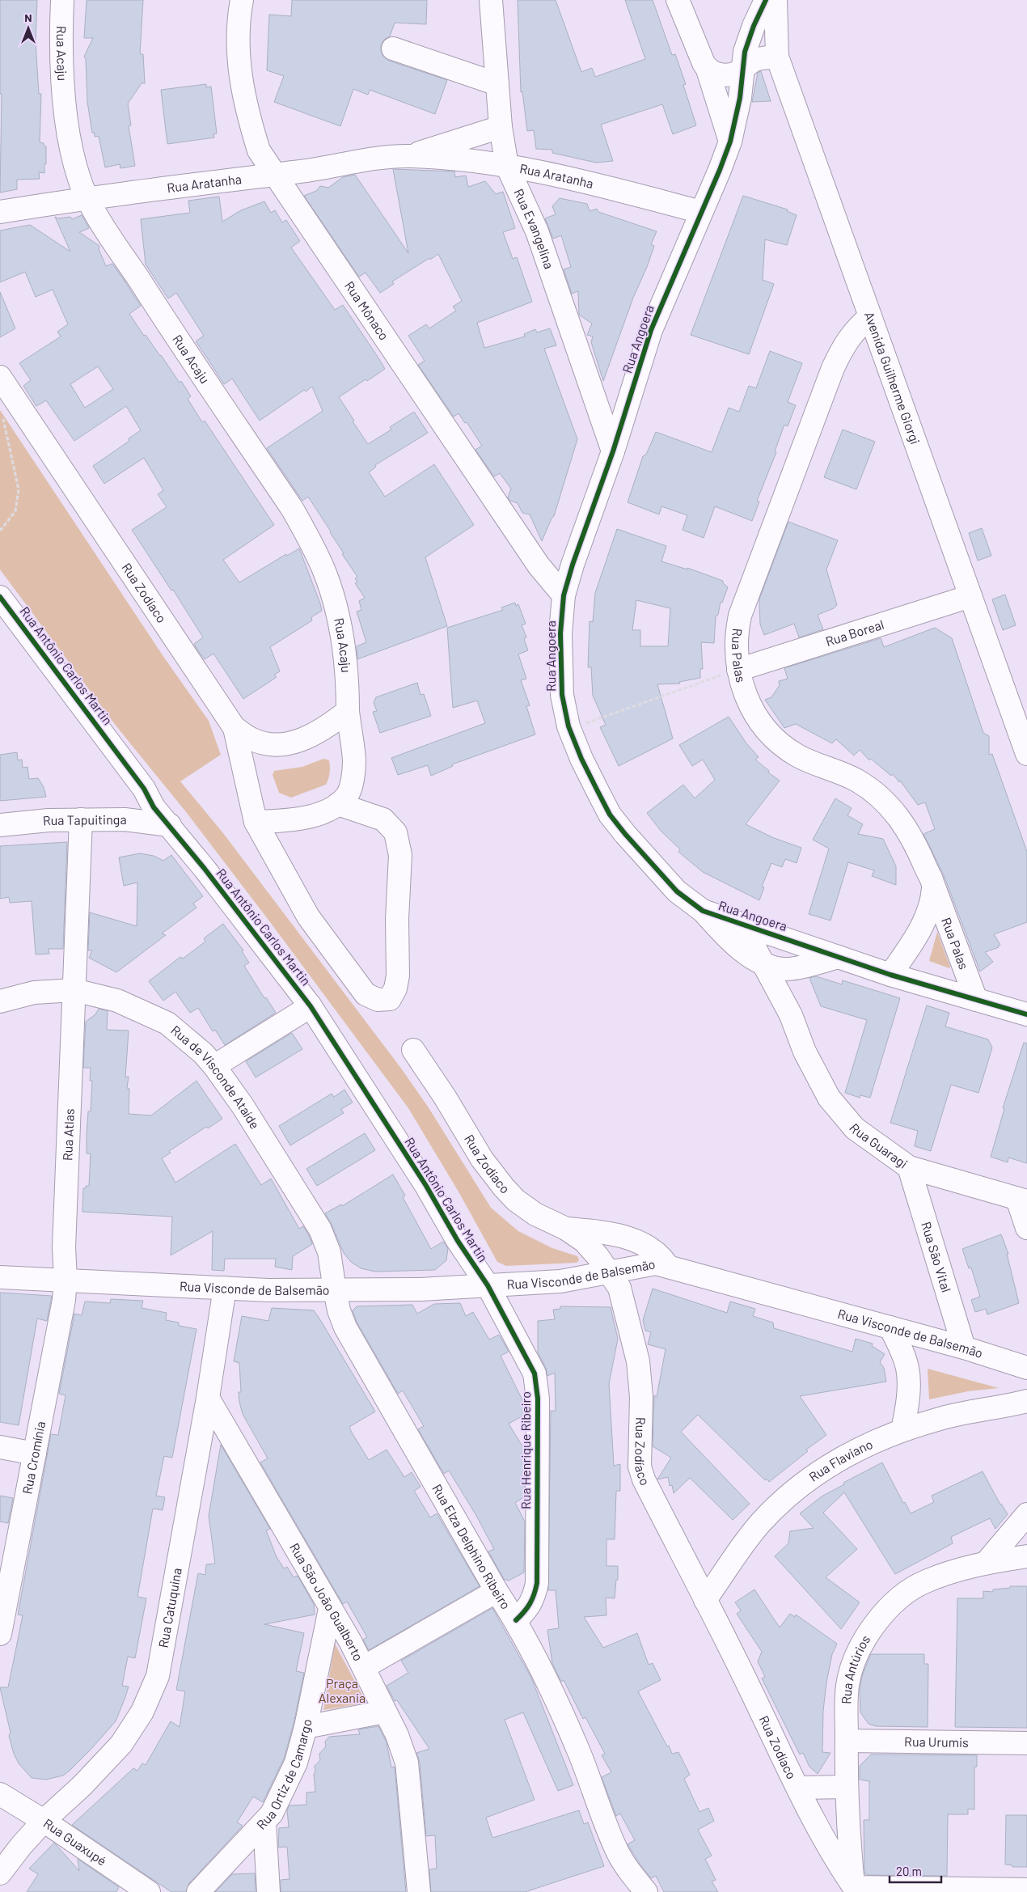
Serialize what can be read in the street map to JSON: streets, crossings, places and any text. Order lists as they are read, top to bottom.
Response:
{
  "streets": {
    "street": [
      "Rua Acaju",
      "Rua Aratanha",
      "Rua Evangelina",
      "Rua Mônaco",
      "Rua Angoera",
      "Avenida Guilherme Giorgi",
      "Rua Zodíaco",
      "Rua Boreal",
      "Rua Palas",
      "Rua Antônio Carlos Martin",
      "Rua Tapuitinga",
      "Rua de Visconde Ataíde",
      "Rua Atlas",
      "Rua Guaragi",
      "Rua São Vital",
      "Rua Visconde de Balsemão",
      "Rua Henrique Ribeiro",
      "Rua Cromínia",
      "Rua Flaviano",
      "Rua Elza Delphino Ribeiro",
      "Rua São João Gualberto",
      "Rua Catuquina",
      "Rua Antúrios",
      "Rua Urumis",
      "Rua Ortiz de Camargo",
      "Rua Guaxupé"
    ]
  },
  "crossings": [
    ["Rua Acaju", "Rua Aratanha"],
    ["Rua Acaju", "Rua Zodíaco"],
    ["Rua Aratanha", "Rua Evangelina"],
    ["Rua Aratanha", "Rua Mônaco"],
    ["Rua Aratanha", "Rua Angoera"],
    ["Rua Evangelina", "Rua Angoera"],
    ["Rua Mônaco", "Rua Angoera"],
    ["Rua Angoera", "Rua Palas"],
    ["Rua Angoera", "Rua Guaragi"],
    ["Avenida Guilherme Giorgi", "Rua Boreal"],
    ["Avenida Guilherme Giorgi", "Rua Palas"],
    ["Rua Zodíaco", "Rua Visconde de Balsemão"],
    ["Rua Zodíaco", "Rua Flaviano"],
    ["Rua Zodíaco", "Rua Antúrios"],
    ["Rua Boreal", "Rua Palas"],
    ["Rua Antônio Carlos Martin", "Rua Tapuitinga"],
    ["Rua Antônio Carlos Martin", "Rua Visconde de Balsemão"],
    ["Rua Antônio Carlos Martin", "Rua Henrique Ribeiro"],
    ["Rua Tapuitinga", "Rua Atlas"],
    ["Rua de Visconde Ataíde", "Rua Atlas"],
    ["Rua de Visconde Ataíde", "Rua Visconde de Balsemão"],
    ["Rua de Visconde Ataíde", "Rua Elza Delphino Ribeiro"],
    ["Rua Atlas", "Rua Visconde de Balsemão"],
    ["Rua Atlas", "Rua Cromínia"],
    ["Rua Guaragi", "Rua São Vital"],
    ["Rua São Vital", "Rua Visconde de Balsemão"],
    ["Rua Visconde de Balsemão", "Rua Henrique Ribeiro"],
    ["Rua Visconde de Balsemão", "Rua Cromínia"],
    ["Rua Visconde de Balsemão", "Rua Elza Delphino Ribeiro"],
    ["Rua Visconde de Balsemão", "Rua Catuquina"],
    ["Rua Henrique Ribeiro", "Rua Elza Delphino Ribeiro"],
    ["Rua São João Gualberto", "Rua Catuquina"],
    ["Rua São João Gualberto", "Rua Ortiz de Camargo"],
    ["Rua Catuquina", "Rua Guaxupé"],
    ["Rua Antúrios", "Rua Urumis"]
  ],
  "parks": ["Praça Alexania"],
  "scale_bar": "20 m",
  "north": "top"
}
